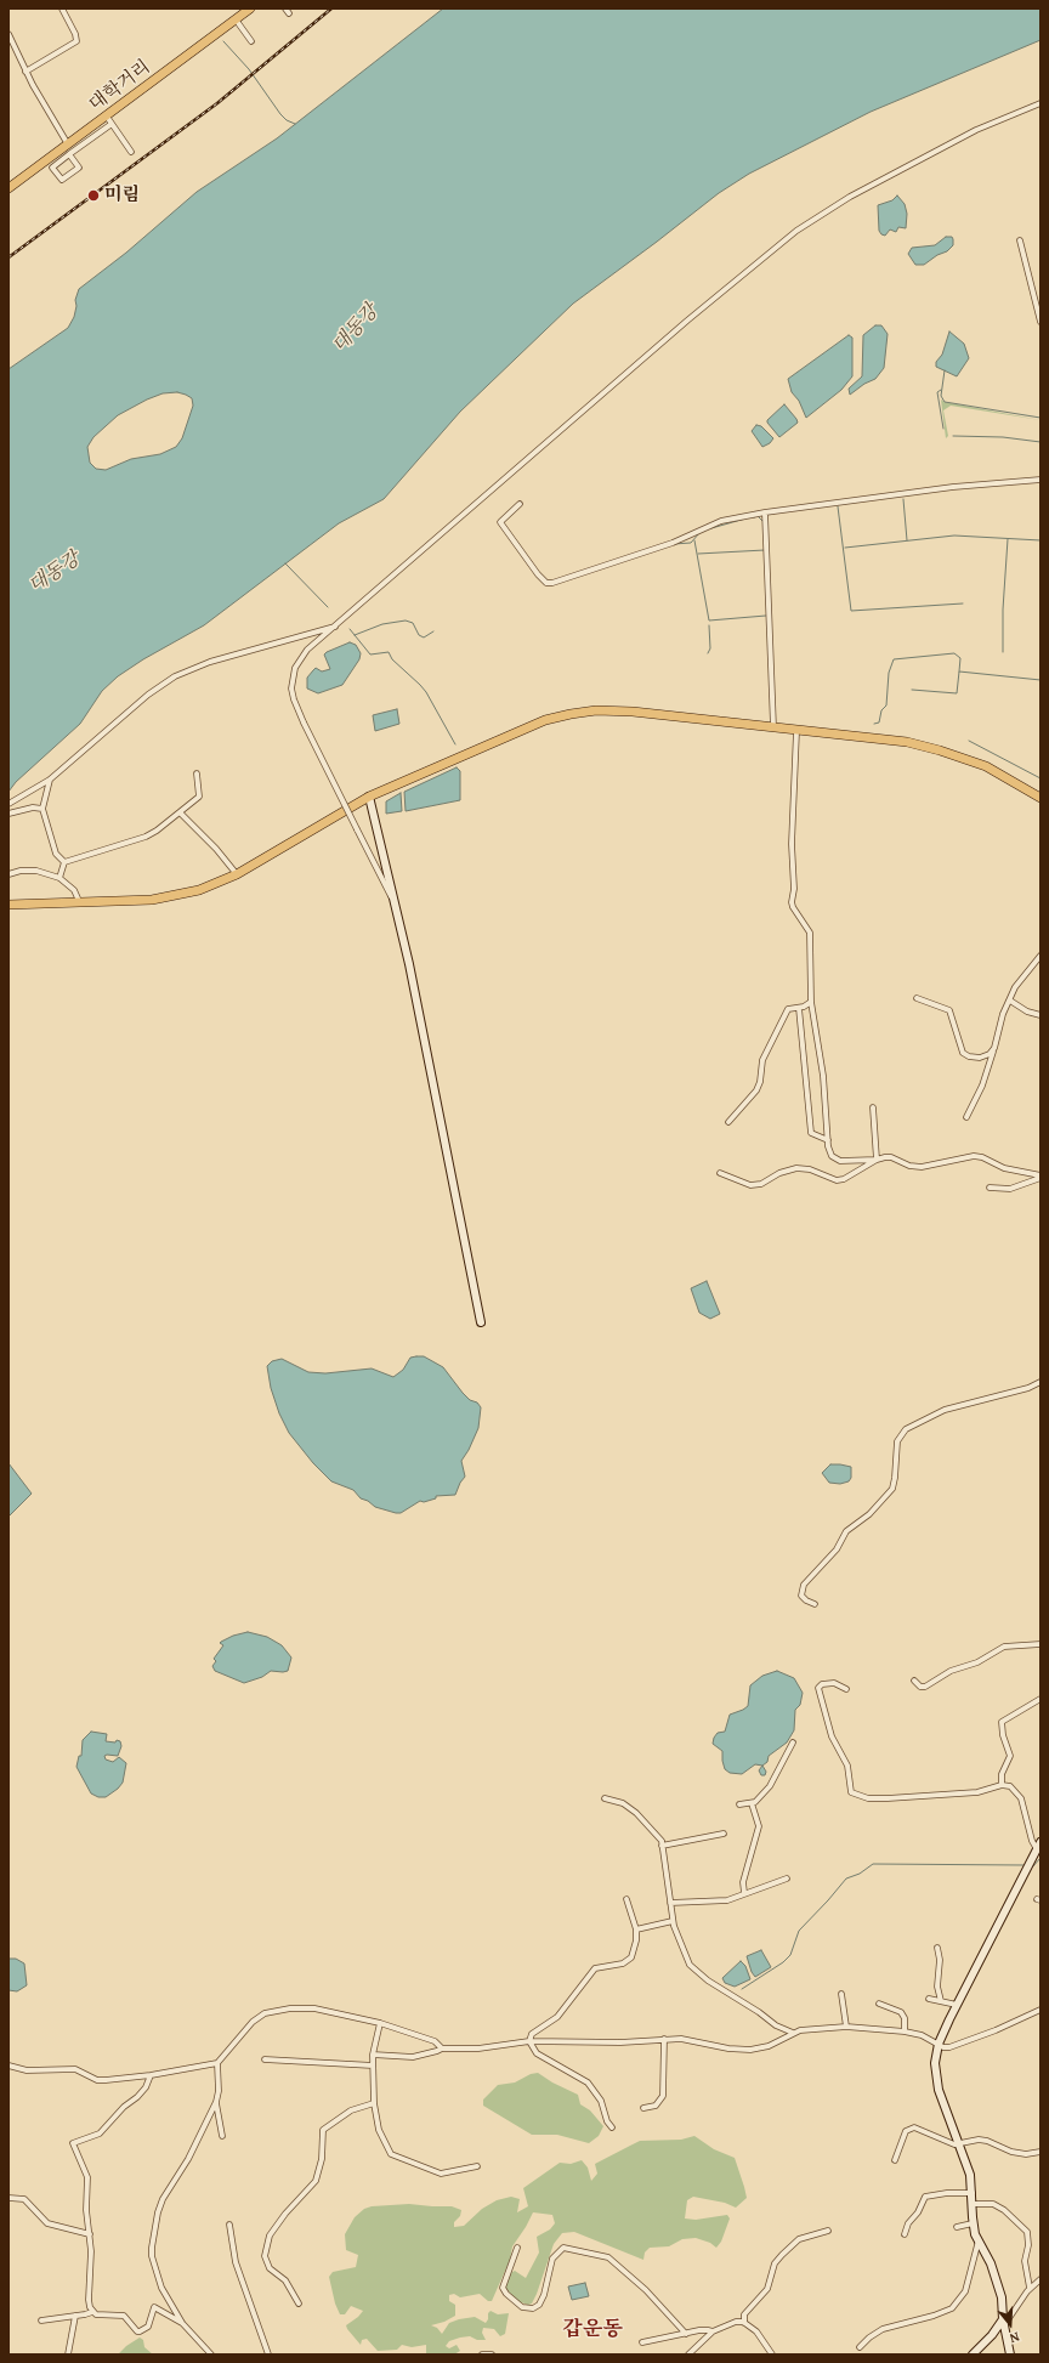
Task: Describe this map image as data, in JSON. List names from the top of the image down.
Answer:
{
  "streets": {
    "main road": ["대학거리"]
  },
  "districts": ["갑운동"],
  "water": ["대동강"],
  "places": ["미림"],
  "north": "bottom"
}
